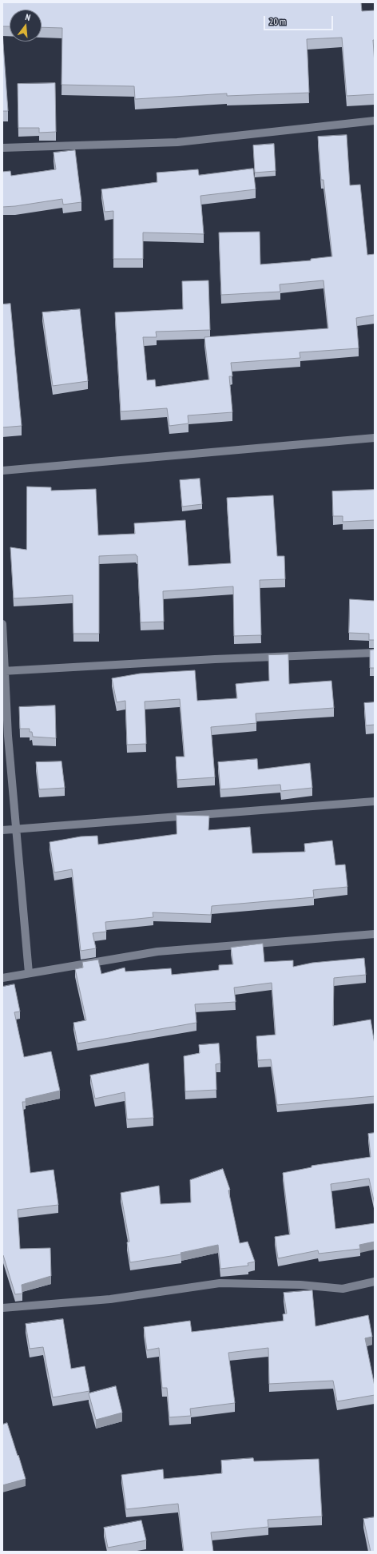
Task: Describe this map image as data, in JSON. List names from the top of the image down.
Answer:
{
  "scale_bar": "20 m",
  "north": "top"
}
